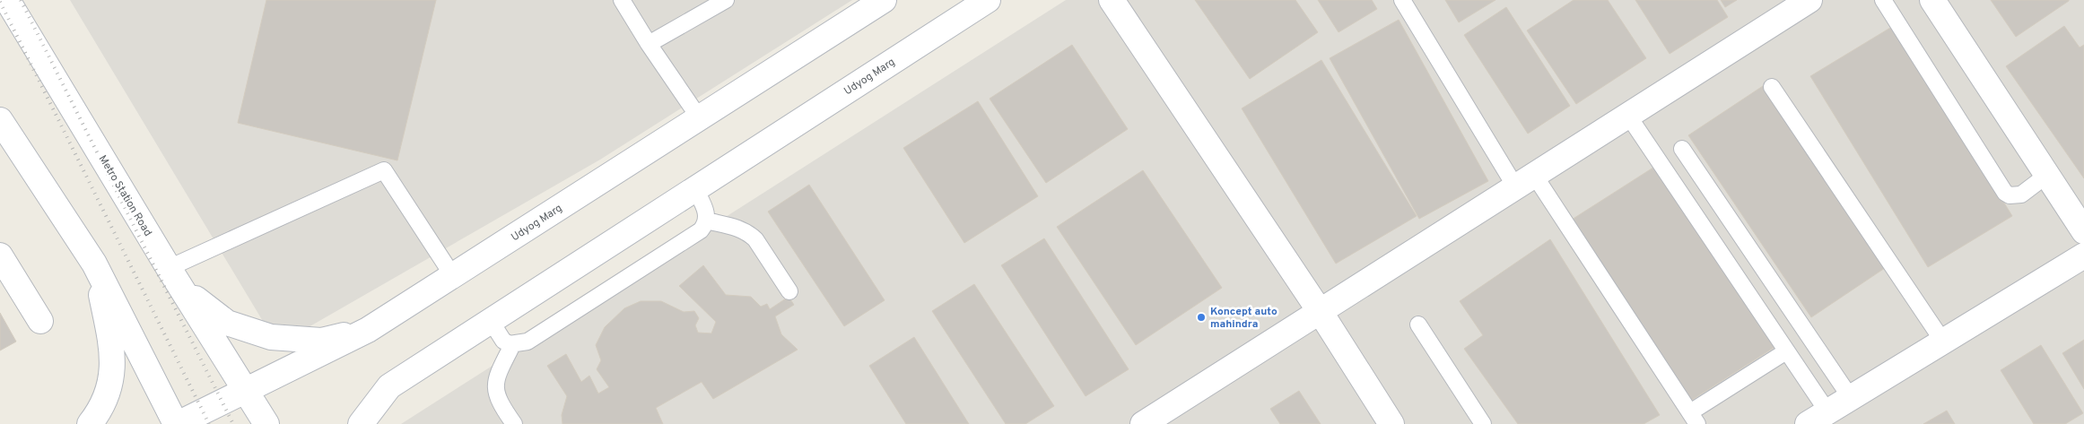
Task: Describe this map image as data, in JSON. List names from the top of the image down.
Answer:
{
  "streets": {
    "street": ["Udyog Marg", "Metro Station Road"]
  },
  "crossings": [
    ["Udyog Marg", "Metro Station Road"]
  ],
  "places": ["Koncept auto mahindra"]
}
